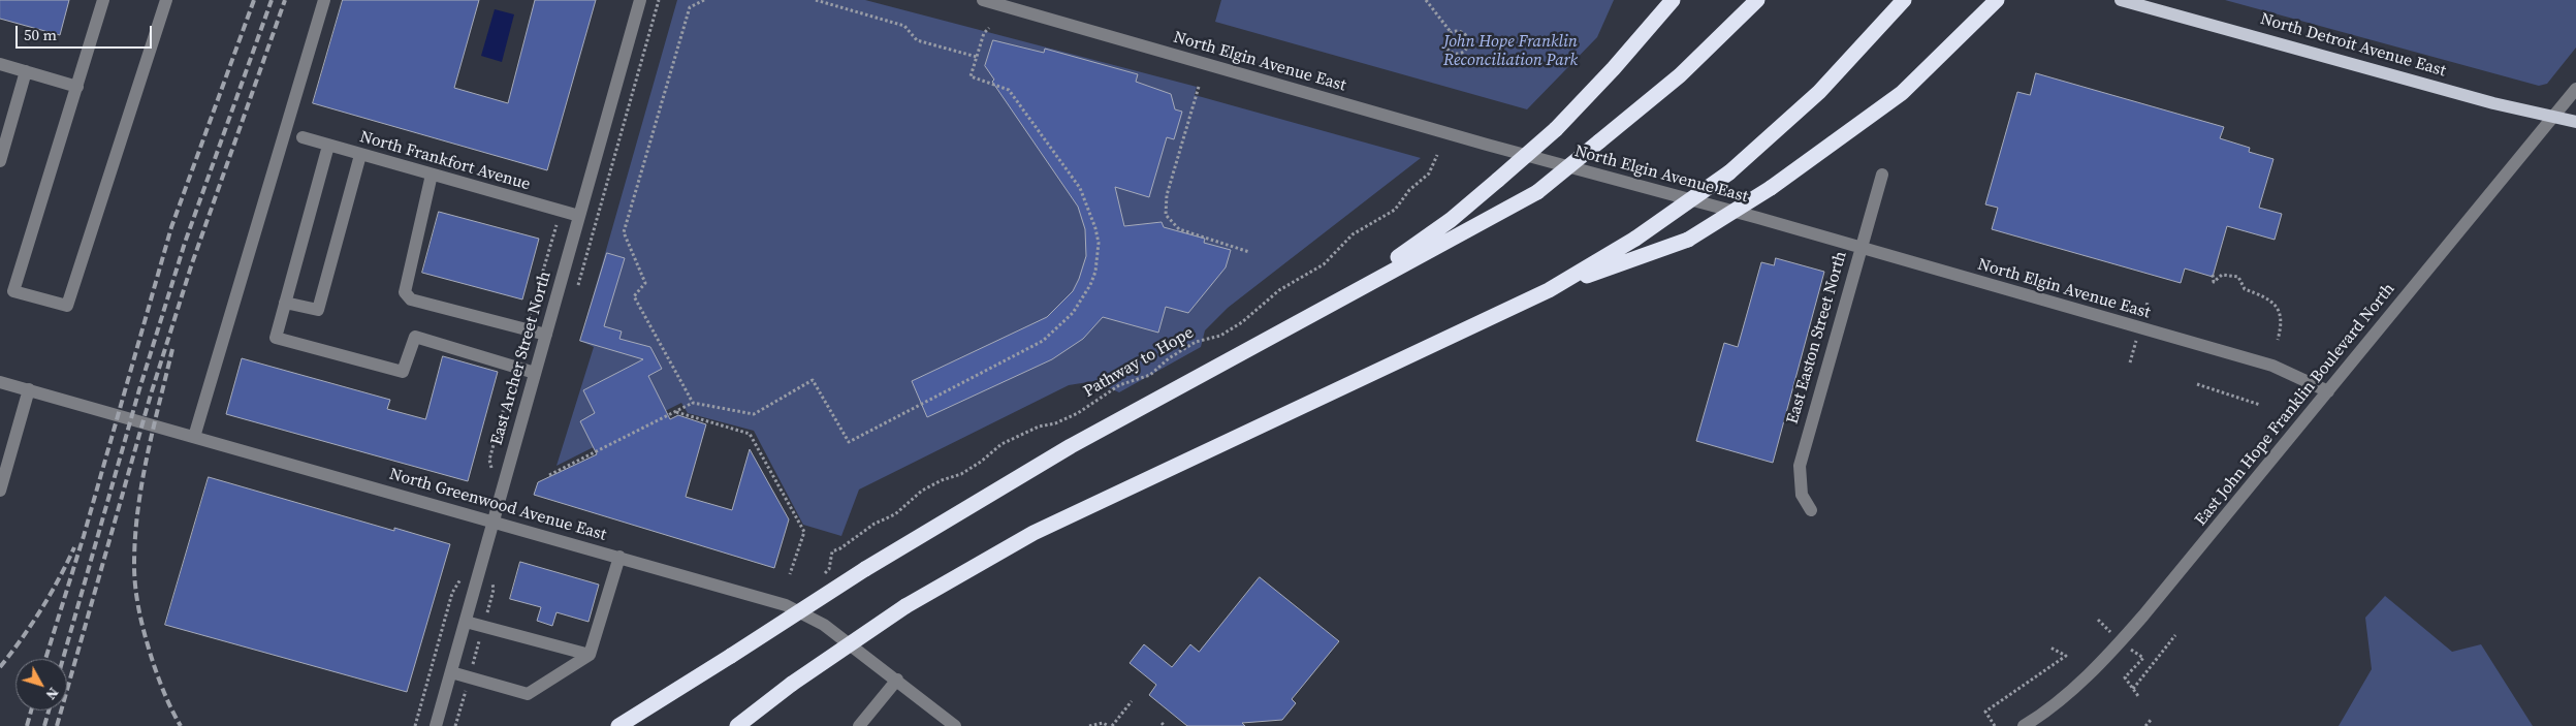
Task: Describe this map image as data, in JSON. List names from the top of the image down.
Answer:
{
  "streets": {
    "main road": ["North Detroit Avenue East"],
    "street": [
      "North Elgin Avenue East",
      "North Frankfort Avenue",
      "East Easton Street North",
      "East Archer Street North",
      "East John Hope Franklin Boulevard North",
      "North Greenwood Avenue East"
    ],
    "path": ["Pathway to Hope"]
  },
  "crossings": [
    ["North Detroit Avenue East", "East John Hope Franklin Boulevard North"],
    ["North Elgin Avenue East", "East Easton Street North"],
    ["North Elgin Avenue East", "East John Hope Franklin Boulevard North"],
    ["North Frankfort Avenue", "East Archer Street North"],
    ["East Archer Street North", "North Greenwood Avenue East"]
  ],
  "parks": ["John Hope Franklin Reconciliation Park"],
  "scale_bar": "50 m",
  "north": "bottom right"
}
